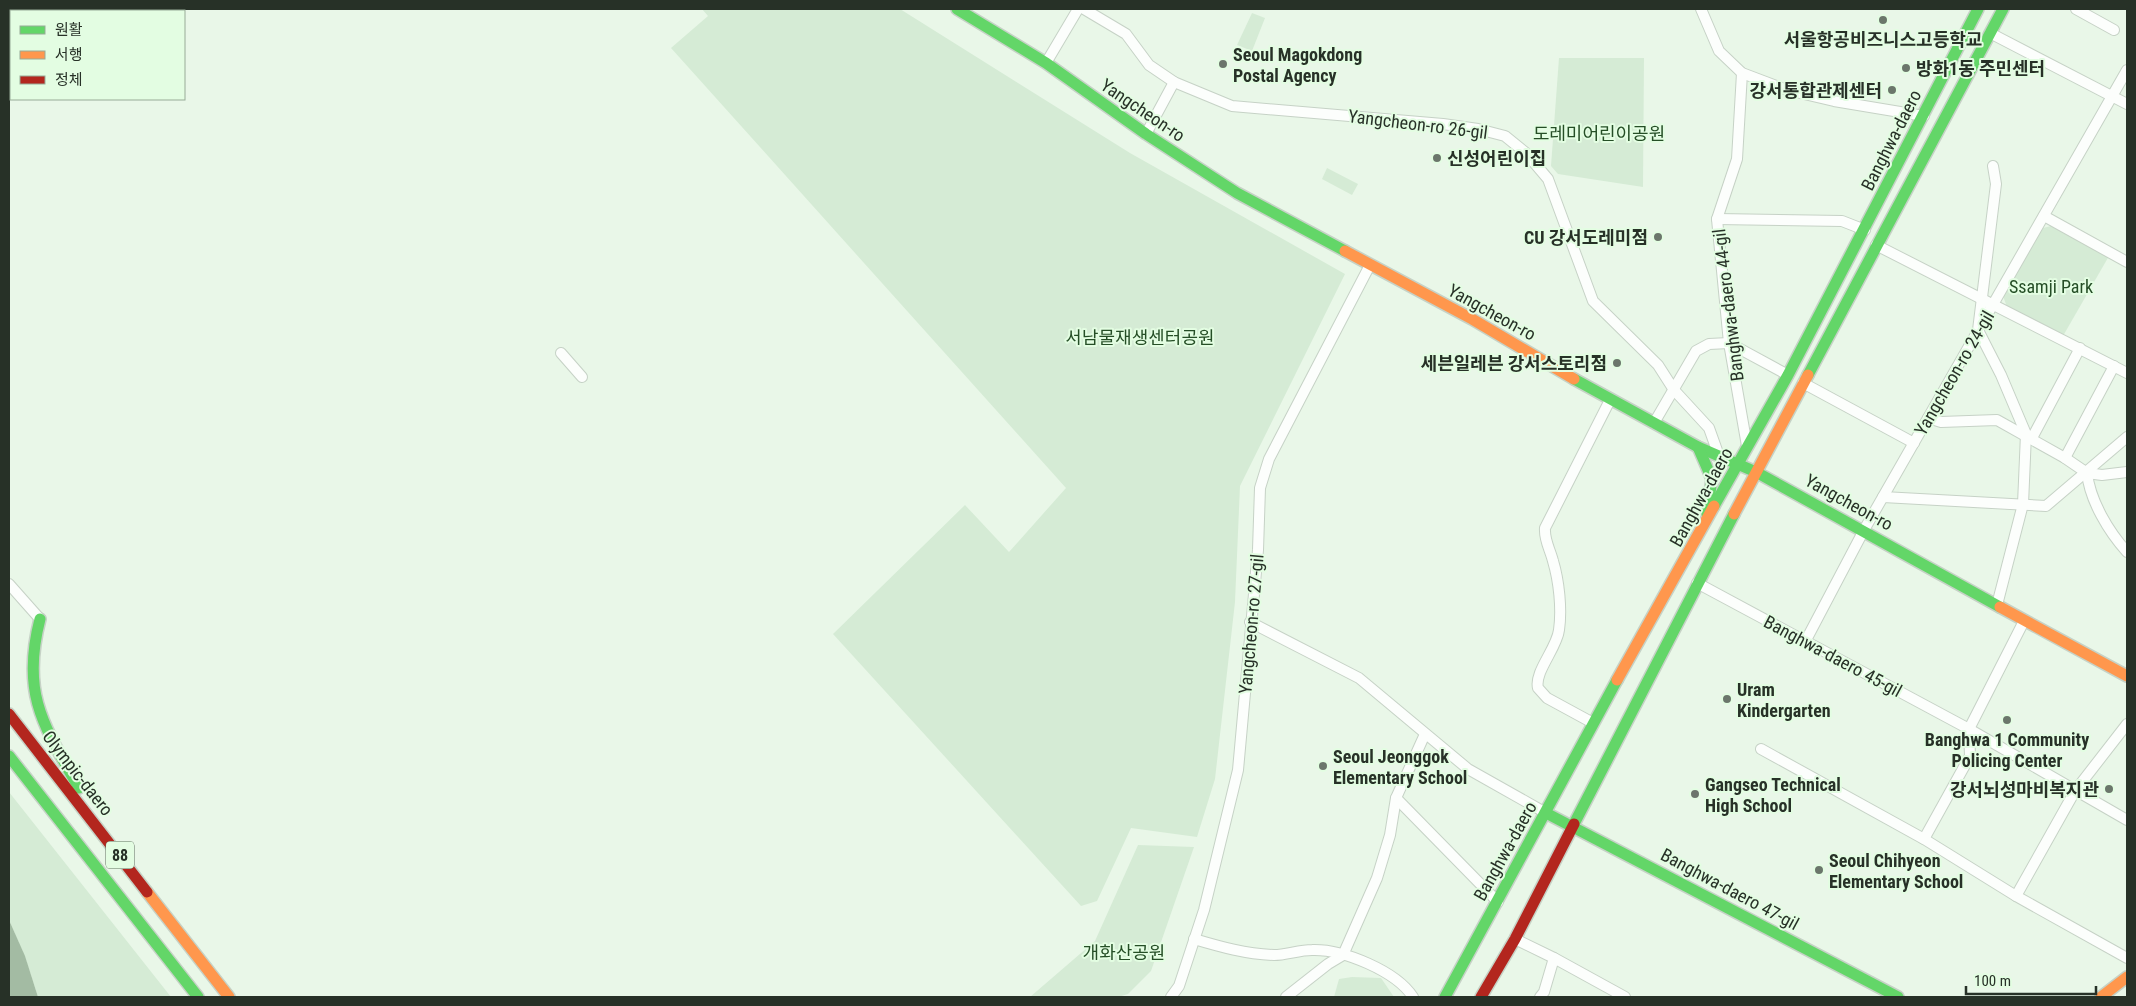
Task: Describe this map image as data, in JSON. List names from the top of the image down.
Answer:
{
  "streets": {
    "main road": [
      "Yangcheon-ro",
      "Banghwa-daero",
      "Olympic-daero",
      "88",
      "Banghwa-daero 47-gil"
    ],
    "street": [
      "Yangcheon-ro 26-gil",
      "Banghwa-daero 44-gil",
      "Yangcheon-ro 24-gil",
      "Yangcheon-ro 27-gil",
      "Banghwa-daero 45-gil"
    ]
  },
  "crossings": [
    ["Yangcheon-ro", "Yangcheon-ro 26-gil"],
    ["Yangcheon-ro", "Banghwa-daero"],
    ["Yangcheon-ro", "Yangcheon-ro 24-gil"],
    ["Yangcheon-ro", "Yangcheon-ro 27-gil"],
    ["Banghwa-daero", "Banghwa-daero 44-gil"],
    ["Banghwa-daero", "Banghwa-daero 45-gil"],
    ["Banghwa-daero", "Banghwa-daero 47-gil"],
    ["Yangcheon-ro 24-gil", "Banghwa-daero 45-gil"]
  ],
  "parks": [
    "도레미어린이공원",
    "Ssamji Park",
    "서남물재생센터공원",
    "개화산공원"
  ],
  "places": [
    "서울항공비즈니스고등학교",
    "Seoul Magokdong Postal Agency",
    "방화1동 주민센터",
    "강서통합관제센터",
    "신성어린이집",
    "CU 강서도레미점",
    "세븐일레븐 강서스토리점",
    "Uram Kindergarten",
    "Banghwa 1 Community Policing Center",
    "Seoul Jeonggok Elementary School",
    "강서뇌성마비복지관",
    "Gangseo Technical High School",
    "Seoul Chihyeon Elementary School"
  ],
  "legend": ["원활", "서행", "정체"],
  "scale_bar": "100 m"
}
